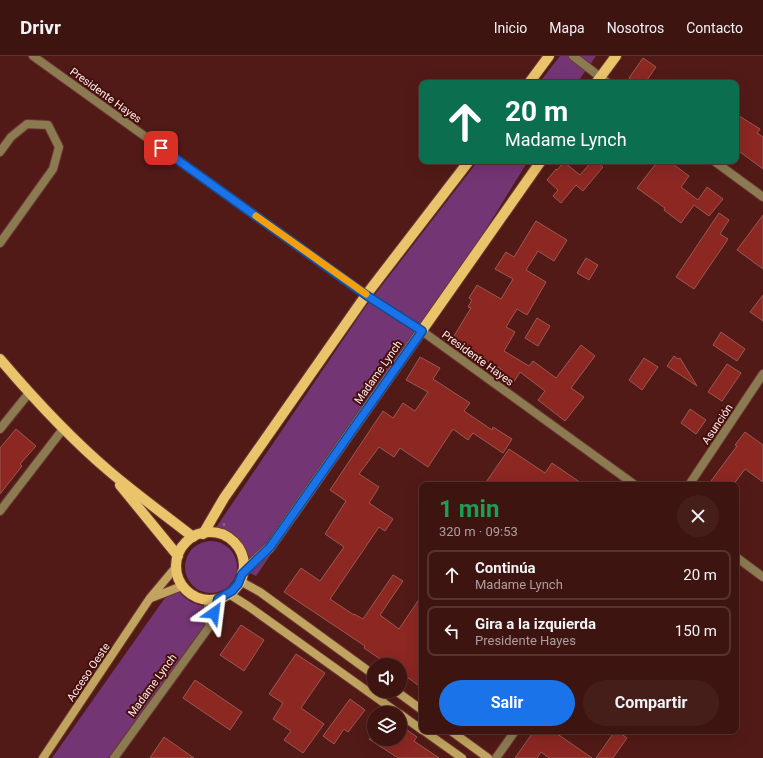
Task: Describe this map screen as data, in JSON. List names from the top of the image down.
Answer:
{
  "streets": {
    "main road": ["Madame Lynch", "Acceso Oeste"],
    "street": ["Presidente Hayes", "Asunción"]
  },
  "crossings": [
    ["Presidente Hayes", "Madame Lynch"],
    ["Madame Lynch", "Acceso Oeste"]
  ],
  "page": {
    "header": "Drivr",
    "nav": [
      "Inicio",
      "Mapa",
      "Nosotros",
      "Contacto"
    ],
    "turn": ["20 m", "Madame Lynch"],
    "heading": ["1 min", "320 m · 09:53"],
    "list": [
      {
        "name": "Continúa",
        "note": "Madame Lynch",
        "value": "20 m"
      },
      {
        "name": "Gira a la izquierda",
        "note": "Presidente Hayes",
        "value": "150 m"
      }
    ],
    "buttons": ["Salir", "Compartir"]
  }
}
